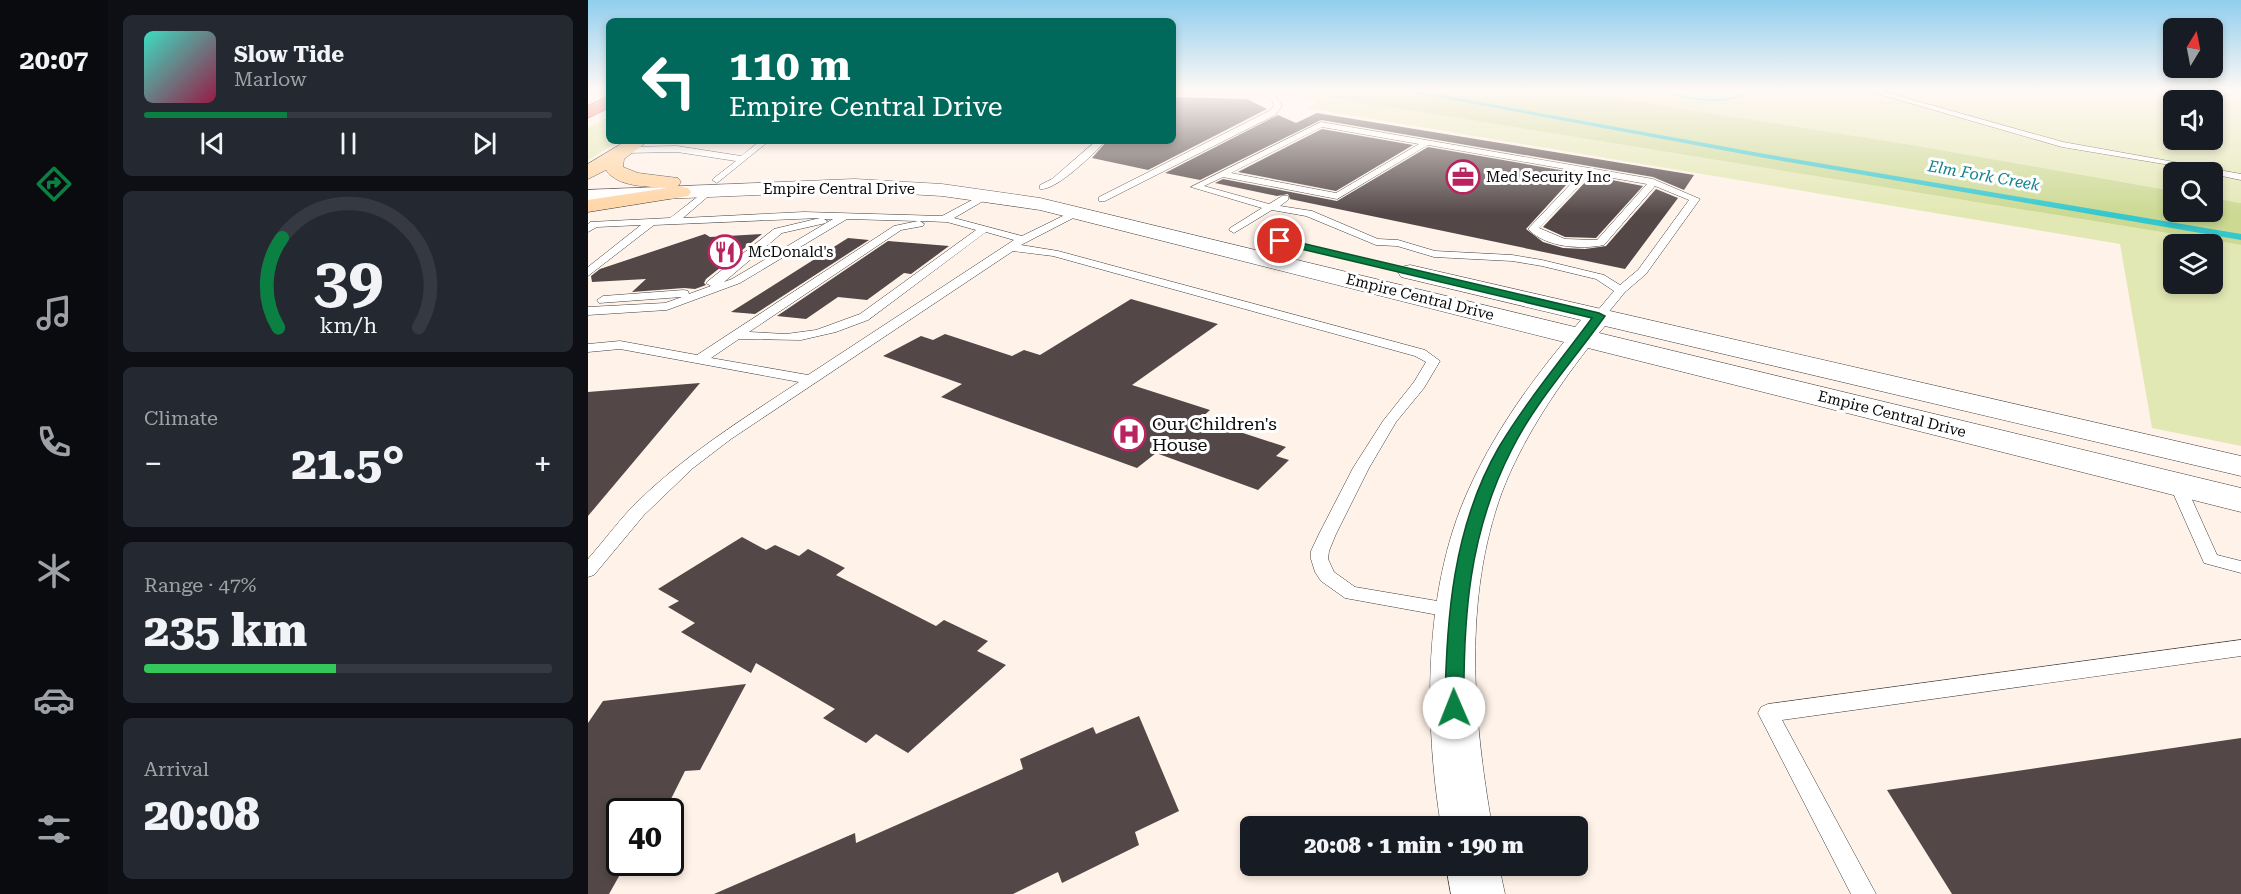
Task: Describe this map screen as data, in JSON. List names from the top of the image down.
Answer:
{
  "streets": {
    "street": ["Empire Central Drive"]
  },
  "water": ["Elm Fork Creek"],
  "places": {
    "office": ["Med Security Inc"],
    "restaurant": ["McDonald's"],
    "hospital": ["Our Children's House"]
  },
  "north": "top",
  "page": {
    "tabs": "20:07",
    "turn": ["110 m", "Empire Central Drive"],
    "song": ["Slow Tide", "Marlow"],
    "tile": [
      "Climate",
      ["Range · 47%", "235 km"],
      ["Arrival", "20:08"]
    ],
    "heat": ["−", "21.5°", "+"],
    "limit": "40",
    "trip": "20:08 · 1 min · 190 m",
    "gauge": ["39", "km/h"]
  }
}
